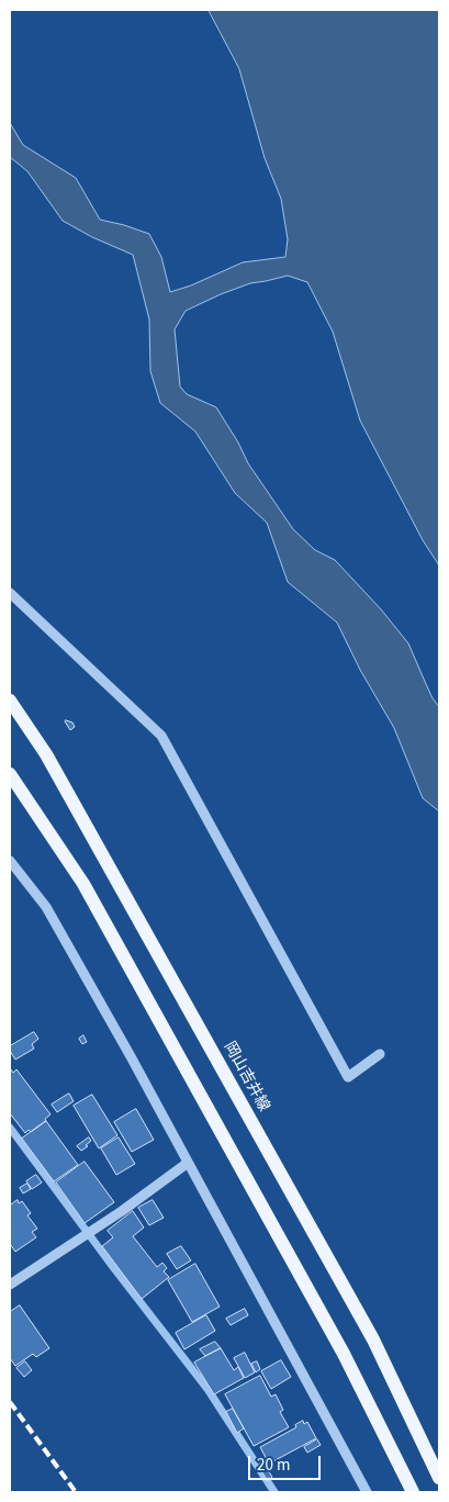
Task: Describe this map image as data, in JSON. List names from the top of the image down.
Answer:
{
  "streets": {
    "main road": ["岡山吉井線"]
  },
  "scale_bar": "20 m"
}
